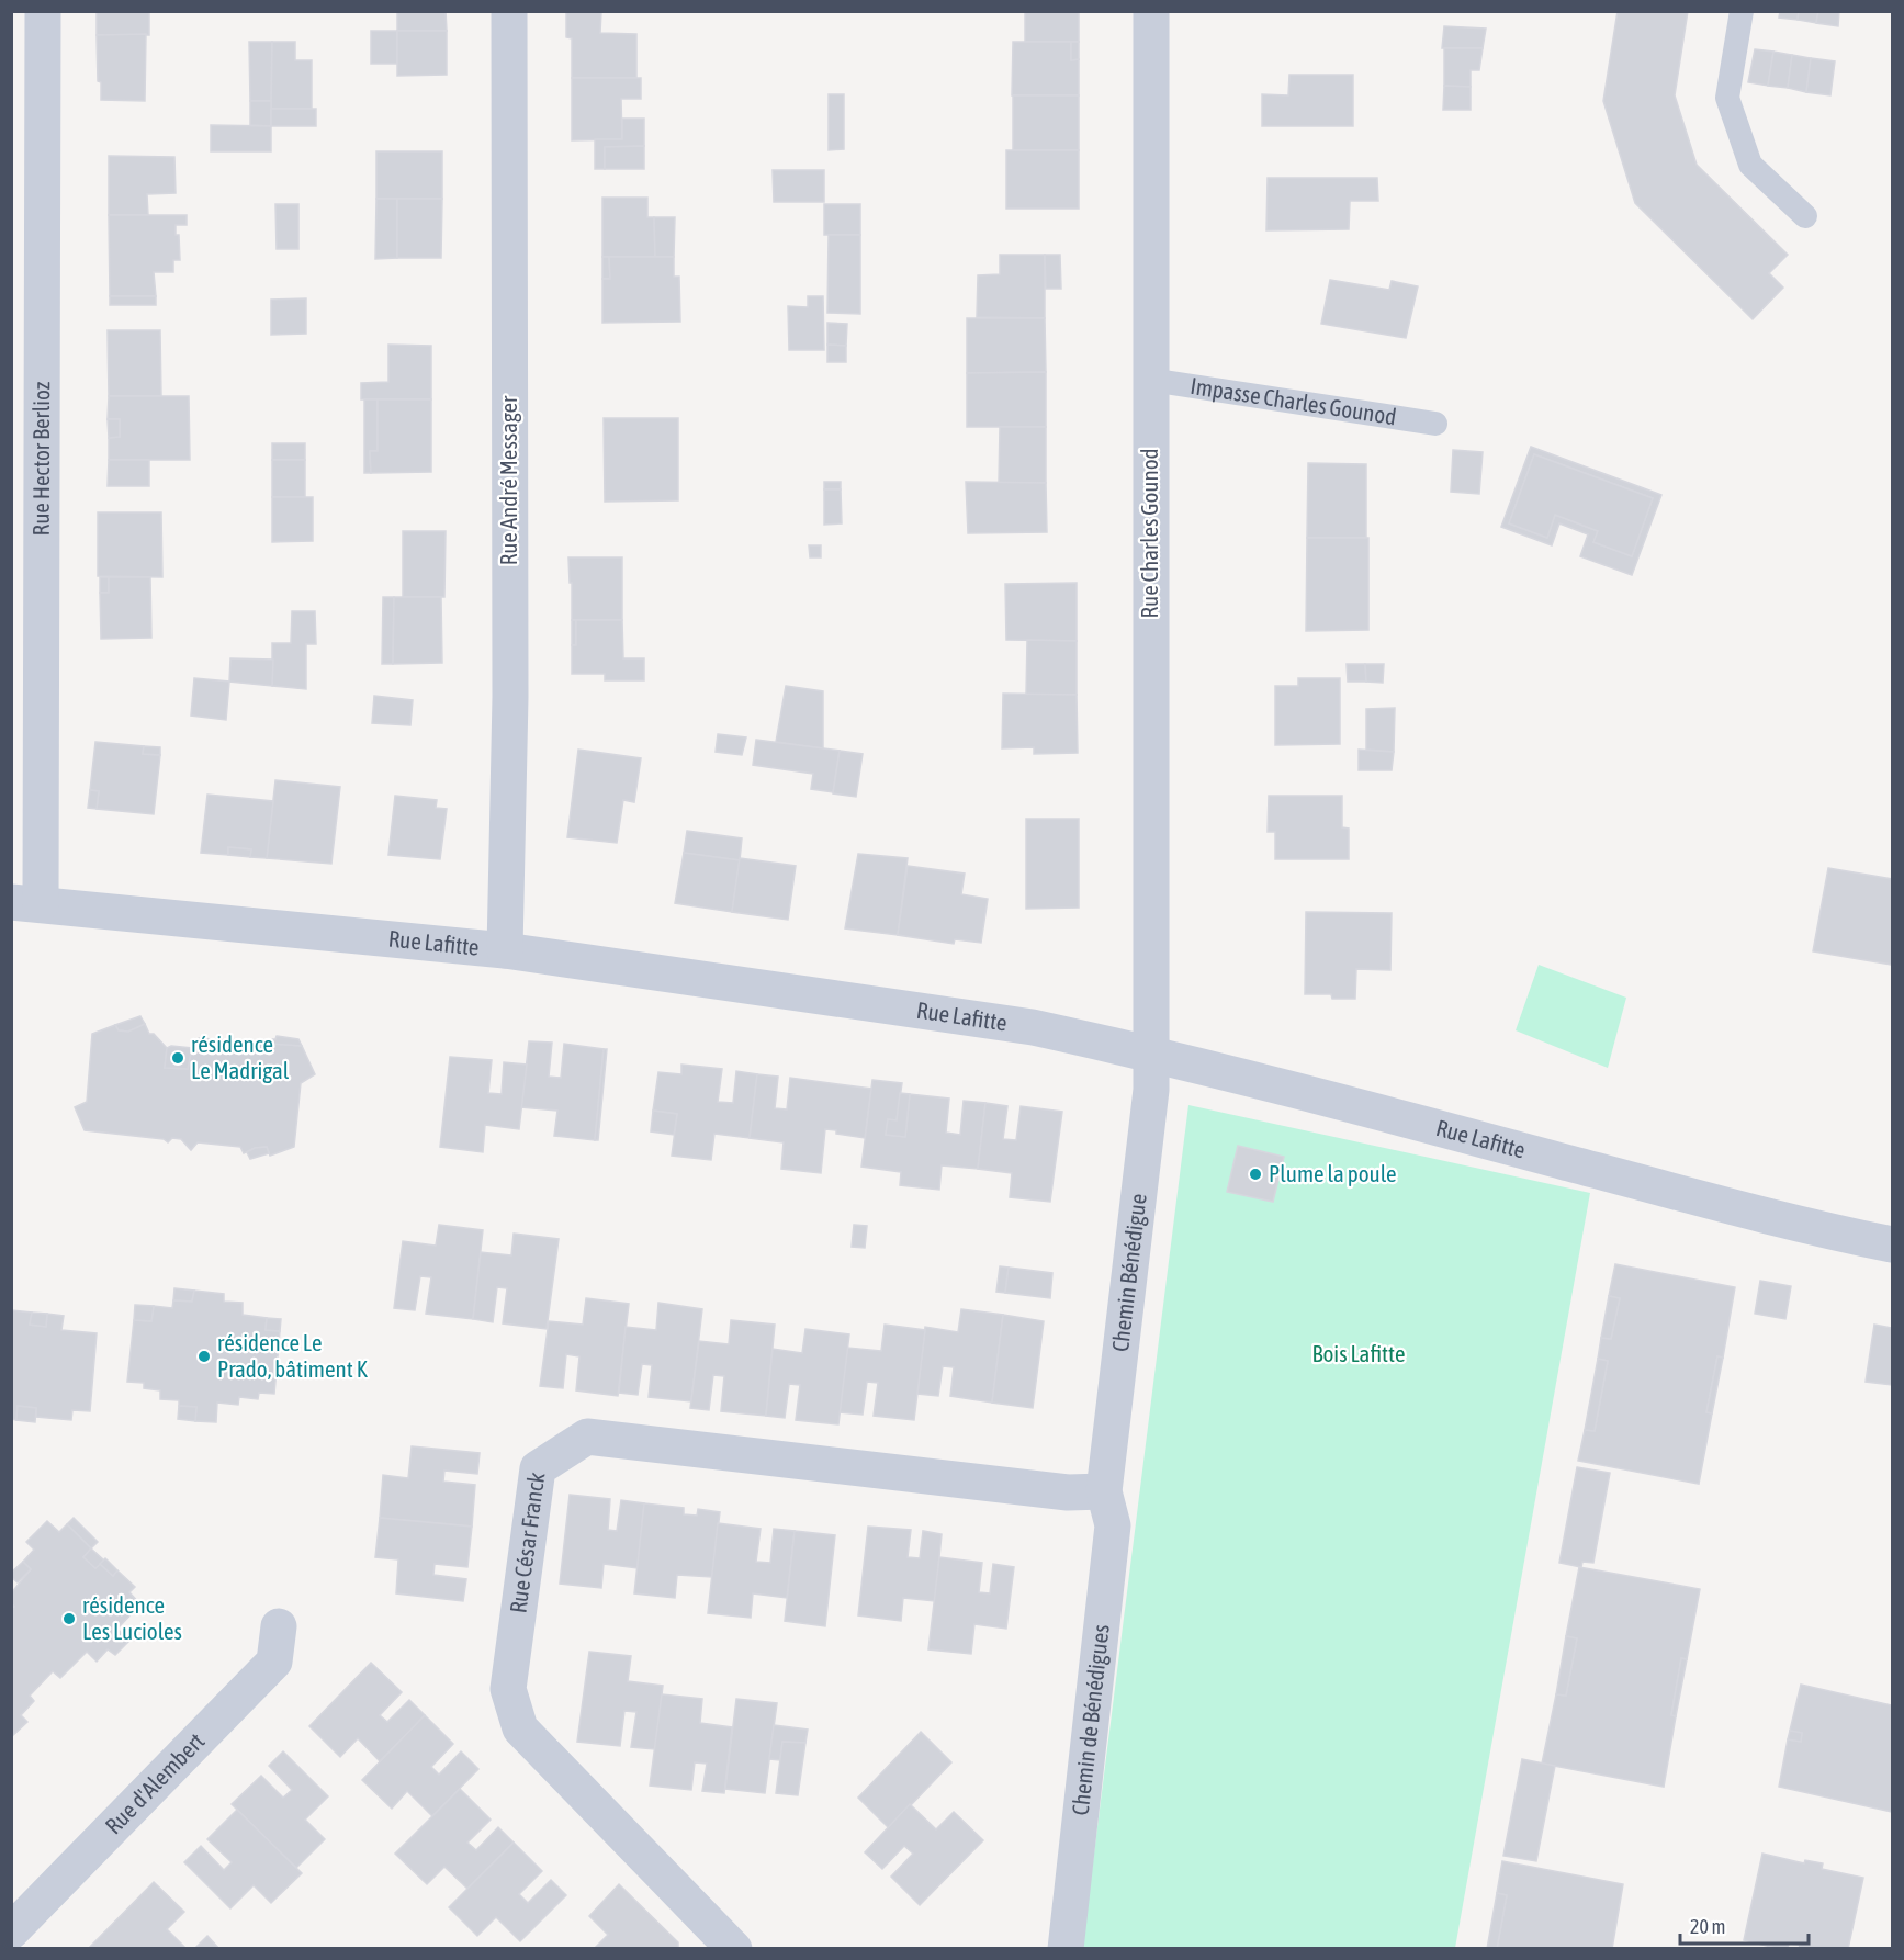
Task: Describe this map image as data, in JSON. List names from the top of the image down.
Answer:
{
  "streets": {
    "street": [
      "Rue Hector Berlioz",
      "Rue André Messager",
      "Rue Charles Gounod",
      "Rue Lafitte",
      "Chemin Bénédigue",
      "Rue César Franck",
      "Chemin de Bénédigues",
      "Rue d'Alembert"
    ],
    "lane": ["Impasse Charles Gounod"]
  },
  "crossings": [
    ["Impasse Charles Gounod", "Rue Charles Gounod"],
    ["Rue Hector Berlioz", "Rue Lafitte"],
    ["Rue André Messager", "Rue Lafitte"],
    ["Rue Charles Gounod", "Rue Lafitte"],
    ["Rue Charles Gounod", "Chemin Bénédigue"],
    ["Rue Lafitte", "Chemin Bénédigue"],
    ["Chemin Bénédigue", "Rue César Franck"],
    ["Chemin Bénédigue", "Chemin de Bénédigues"],
    ["Rue César Franck", "Chemin de Bénédigues"]
  ],
  "parks": ["Bois Lafitte"],
  "places": [
    "résidence Le Madrigal",
    "Plume la poule",
    "résidence Le Prado, bâtiment K",
    "résidence Les Lucioles"
  ],
  "scale_bar": "20 m"
}
